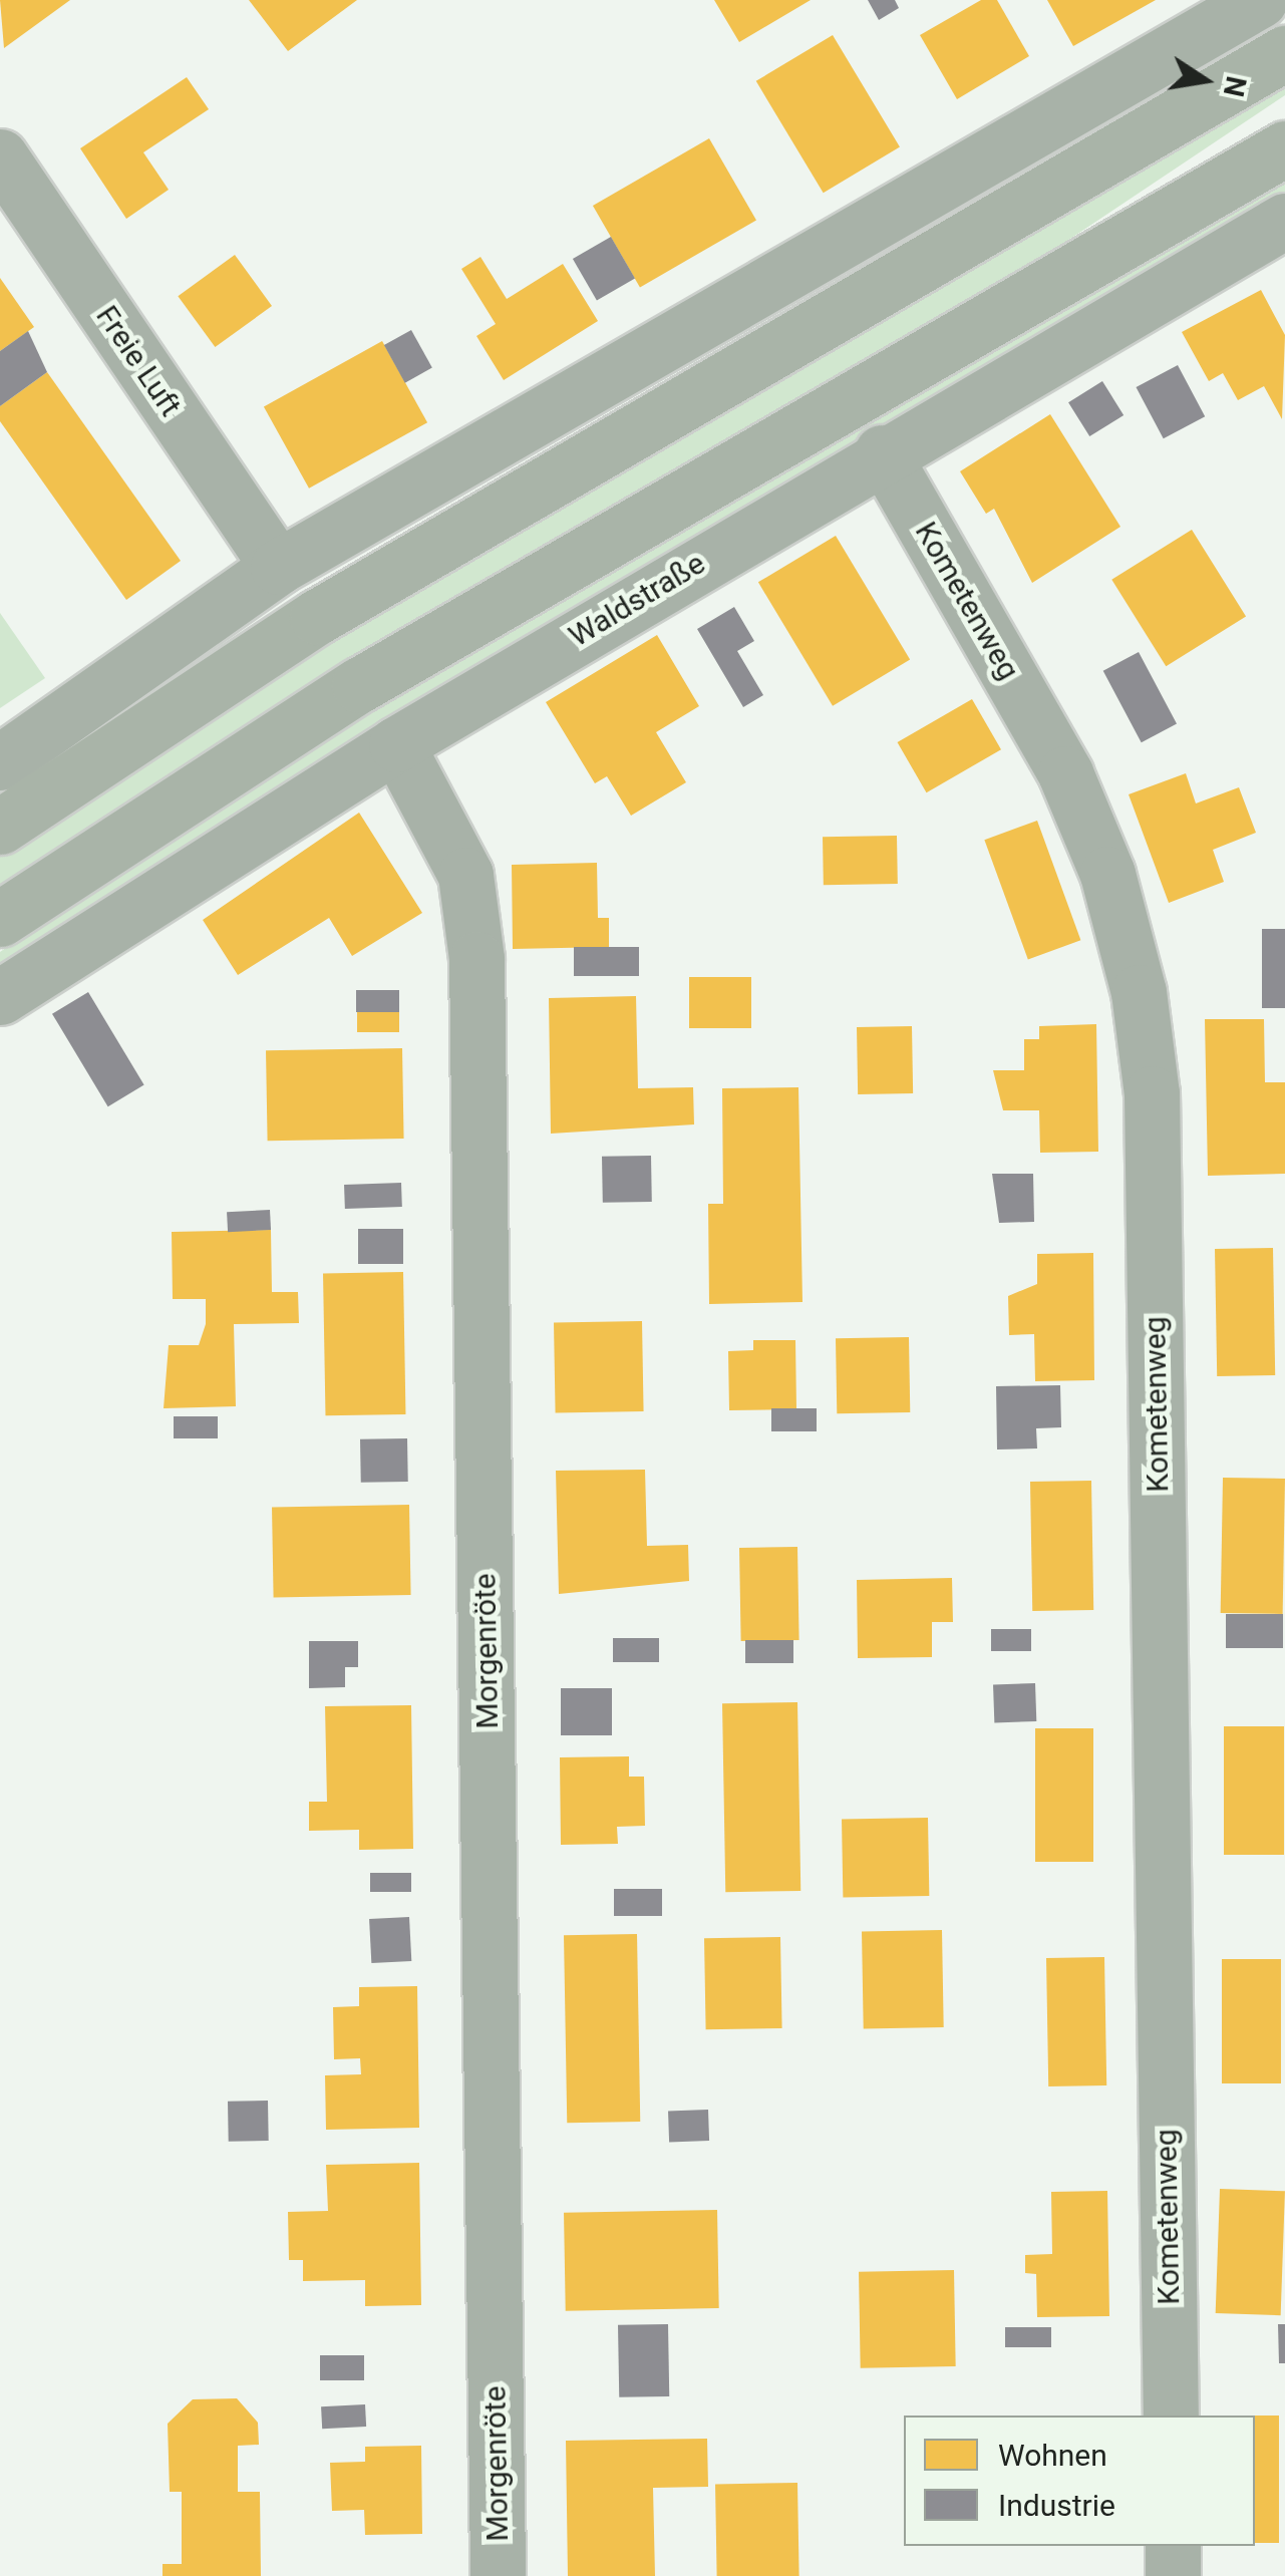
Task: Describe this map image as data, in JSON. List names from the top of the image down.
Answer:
{
  "streets": {
    "street": [
      "Freie Luft",
      "Waldstraße",
      "Kometenweg",
      "Morgenröte"
    ]
  },
  "crossings": [
    ["Waldstraße", "Kometenweg"],
    ["Waldstraße", "Morgenröte"]
  ],
  "legend": ["Wohnen", "Industrie"],
  "north": "right"
}
